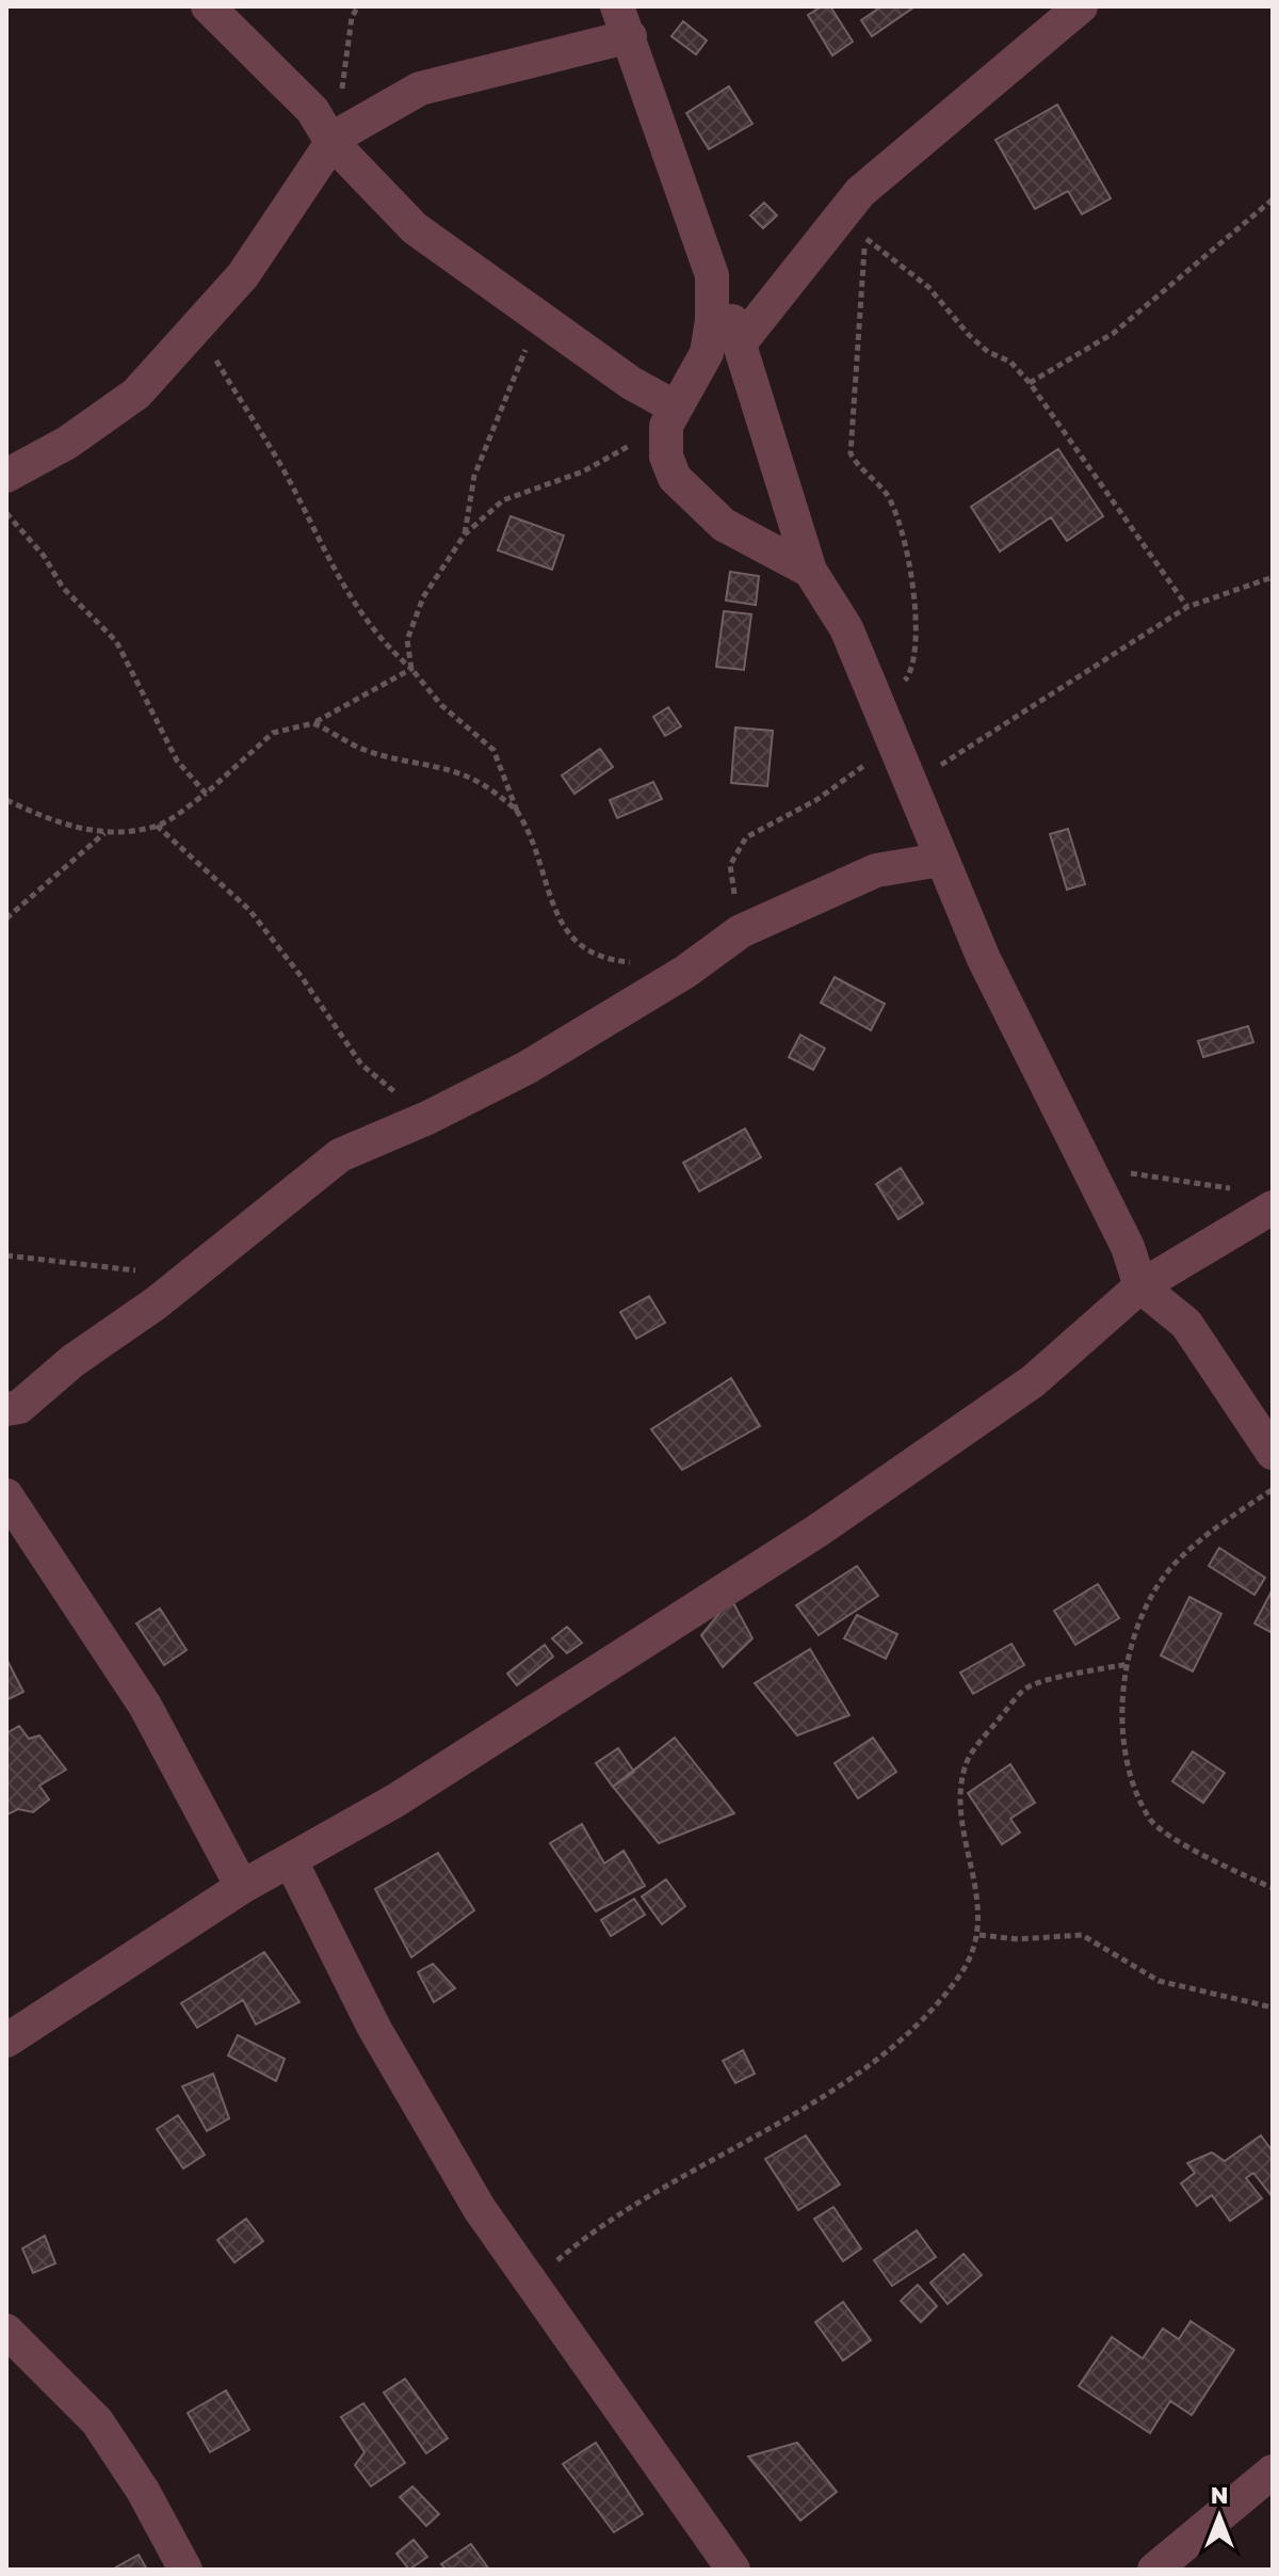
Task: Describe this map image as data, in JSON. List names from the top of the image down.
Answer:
{
  "north": "top"
}
